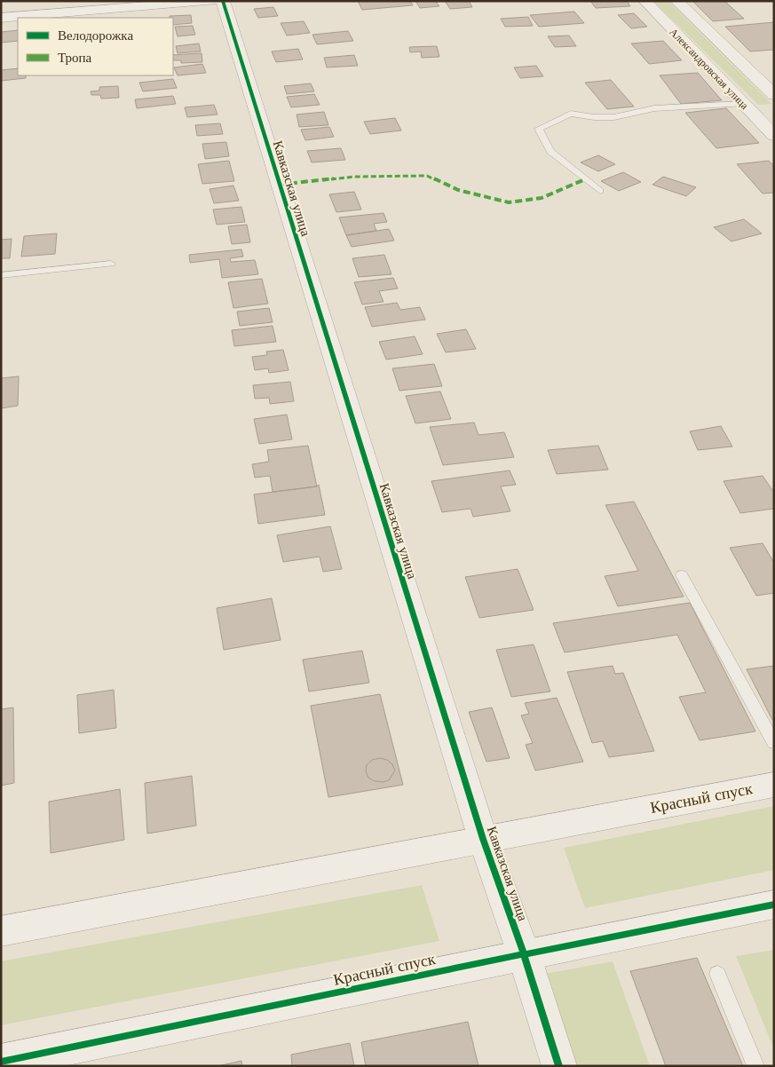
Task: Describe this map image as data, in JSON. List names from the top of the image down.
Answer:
{
  "streets": {
    "street": ["Александровская улица", "Кавказская улица", "Красный спуск"]
  },
  "crossings": [
    ["Кавказская улица", "Красный спуск"]
  ],
  "legend": ["Велодорожка", "Тропа"]
}
